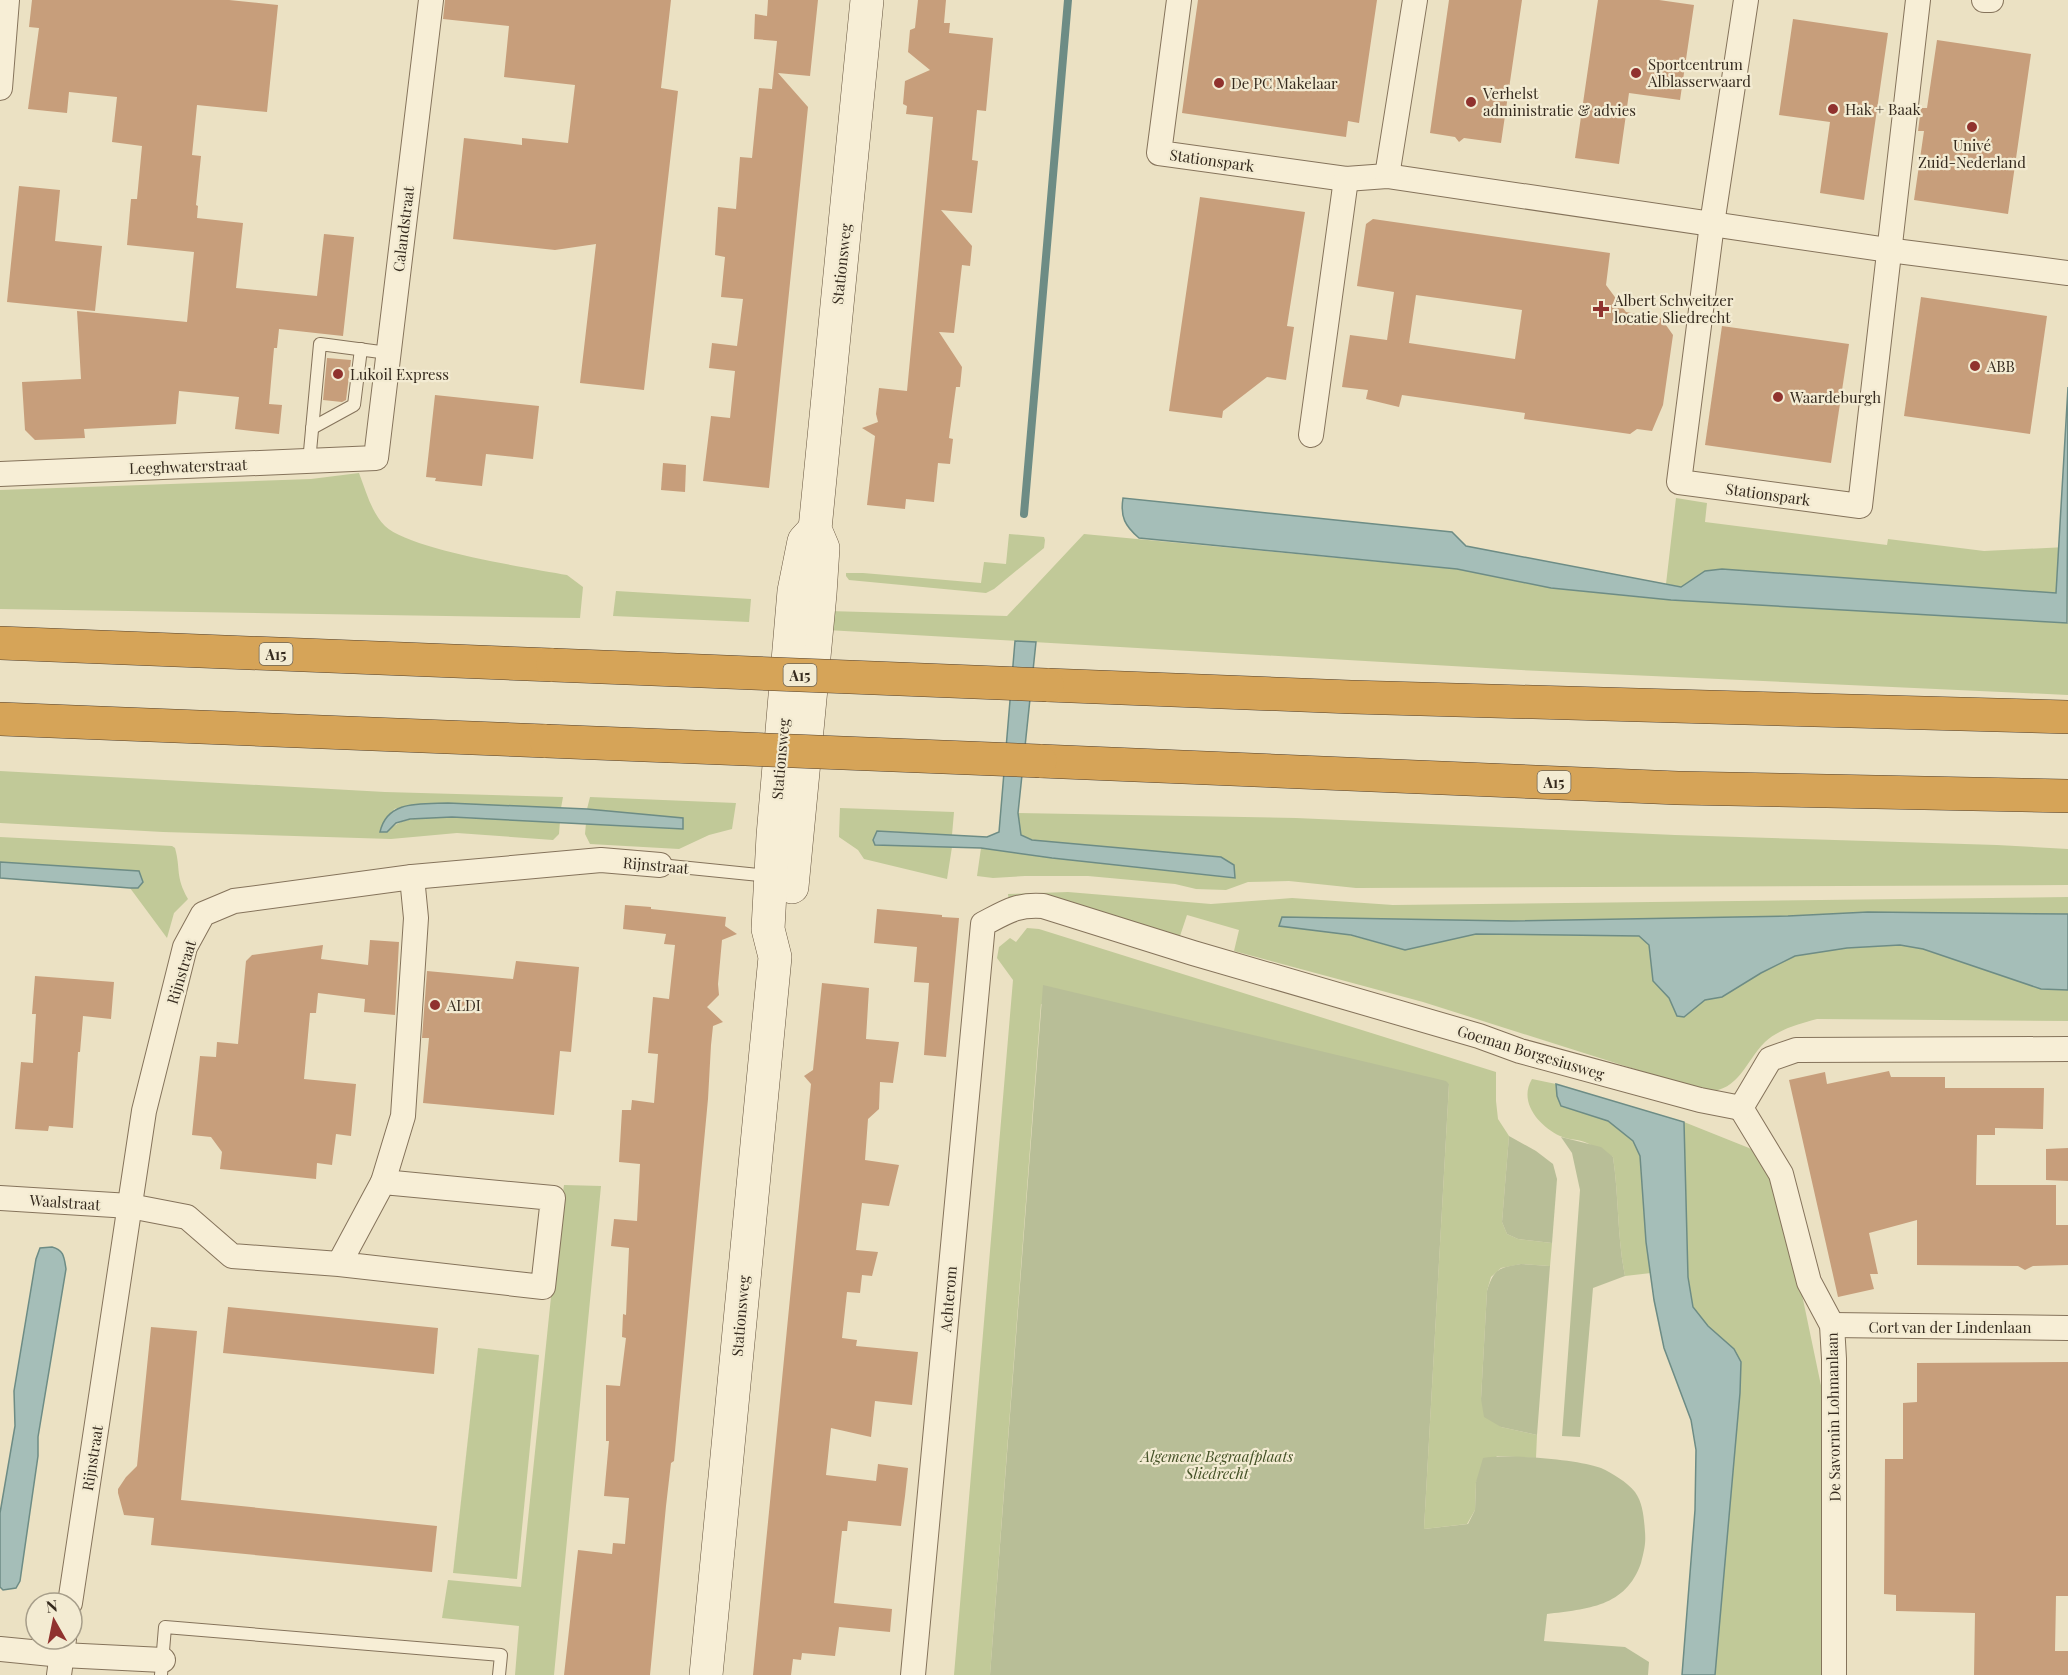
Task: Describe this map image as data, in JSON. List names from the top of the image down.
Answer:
{
  "streets": {
    "highway": ["A15"],
    "street": [
      "Stationspark",
      "Calandstraat",
      "Stationsweg",
      "Leeghwaterstraat",
      "Rijnstraat",
      "Goeman Borgesiusweg",
      "Waalstraat",
      "Achterom",
      "Cort van der Lindenlaan",
      "De Savornin Lohmanlaan"
    ]
  },
  "crossings": [
    ["Calandstraat", "Leeghwaterstraat"],
    ["Stationsweg", "Rijnstraat"],
    ["Rijnstraat", "Waalstraat"],
    ["Goeman Borgesiusweg", "Achterom"],
    ["Goeman Borgesiusweg", "De Savornin Lohmanlaan"],
    ["Cort van der Lindenlaan", "De Savornin Lohmanlaan"]
  ],
  "parks": ["Algemene Begraafplaats Sliedrecht"],
  "places": {
    "other": [
      "Sportcentrum Alblasserwaard",
      "De PC Makelaar",
      "Verhelst administratie & advies",
      "Hak + Baak",
      "Univé Zuid-Nederland",
      "ABB",
      "Lukoil Express",
      "Waardeburgh",
      "ALDI"
    ],
    "health": ["Albert Schweitzer locatie Sliedrecht"]
  },
  "north": "top"
}
